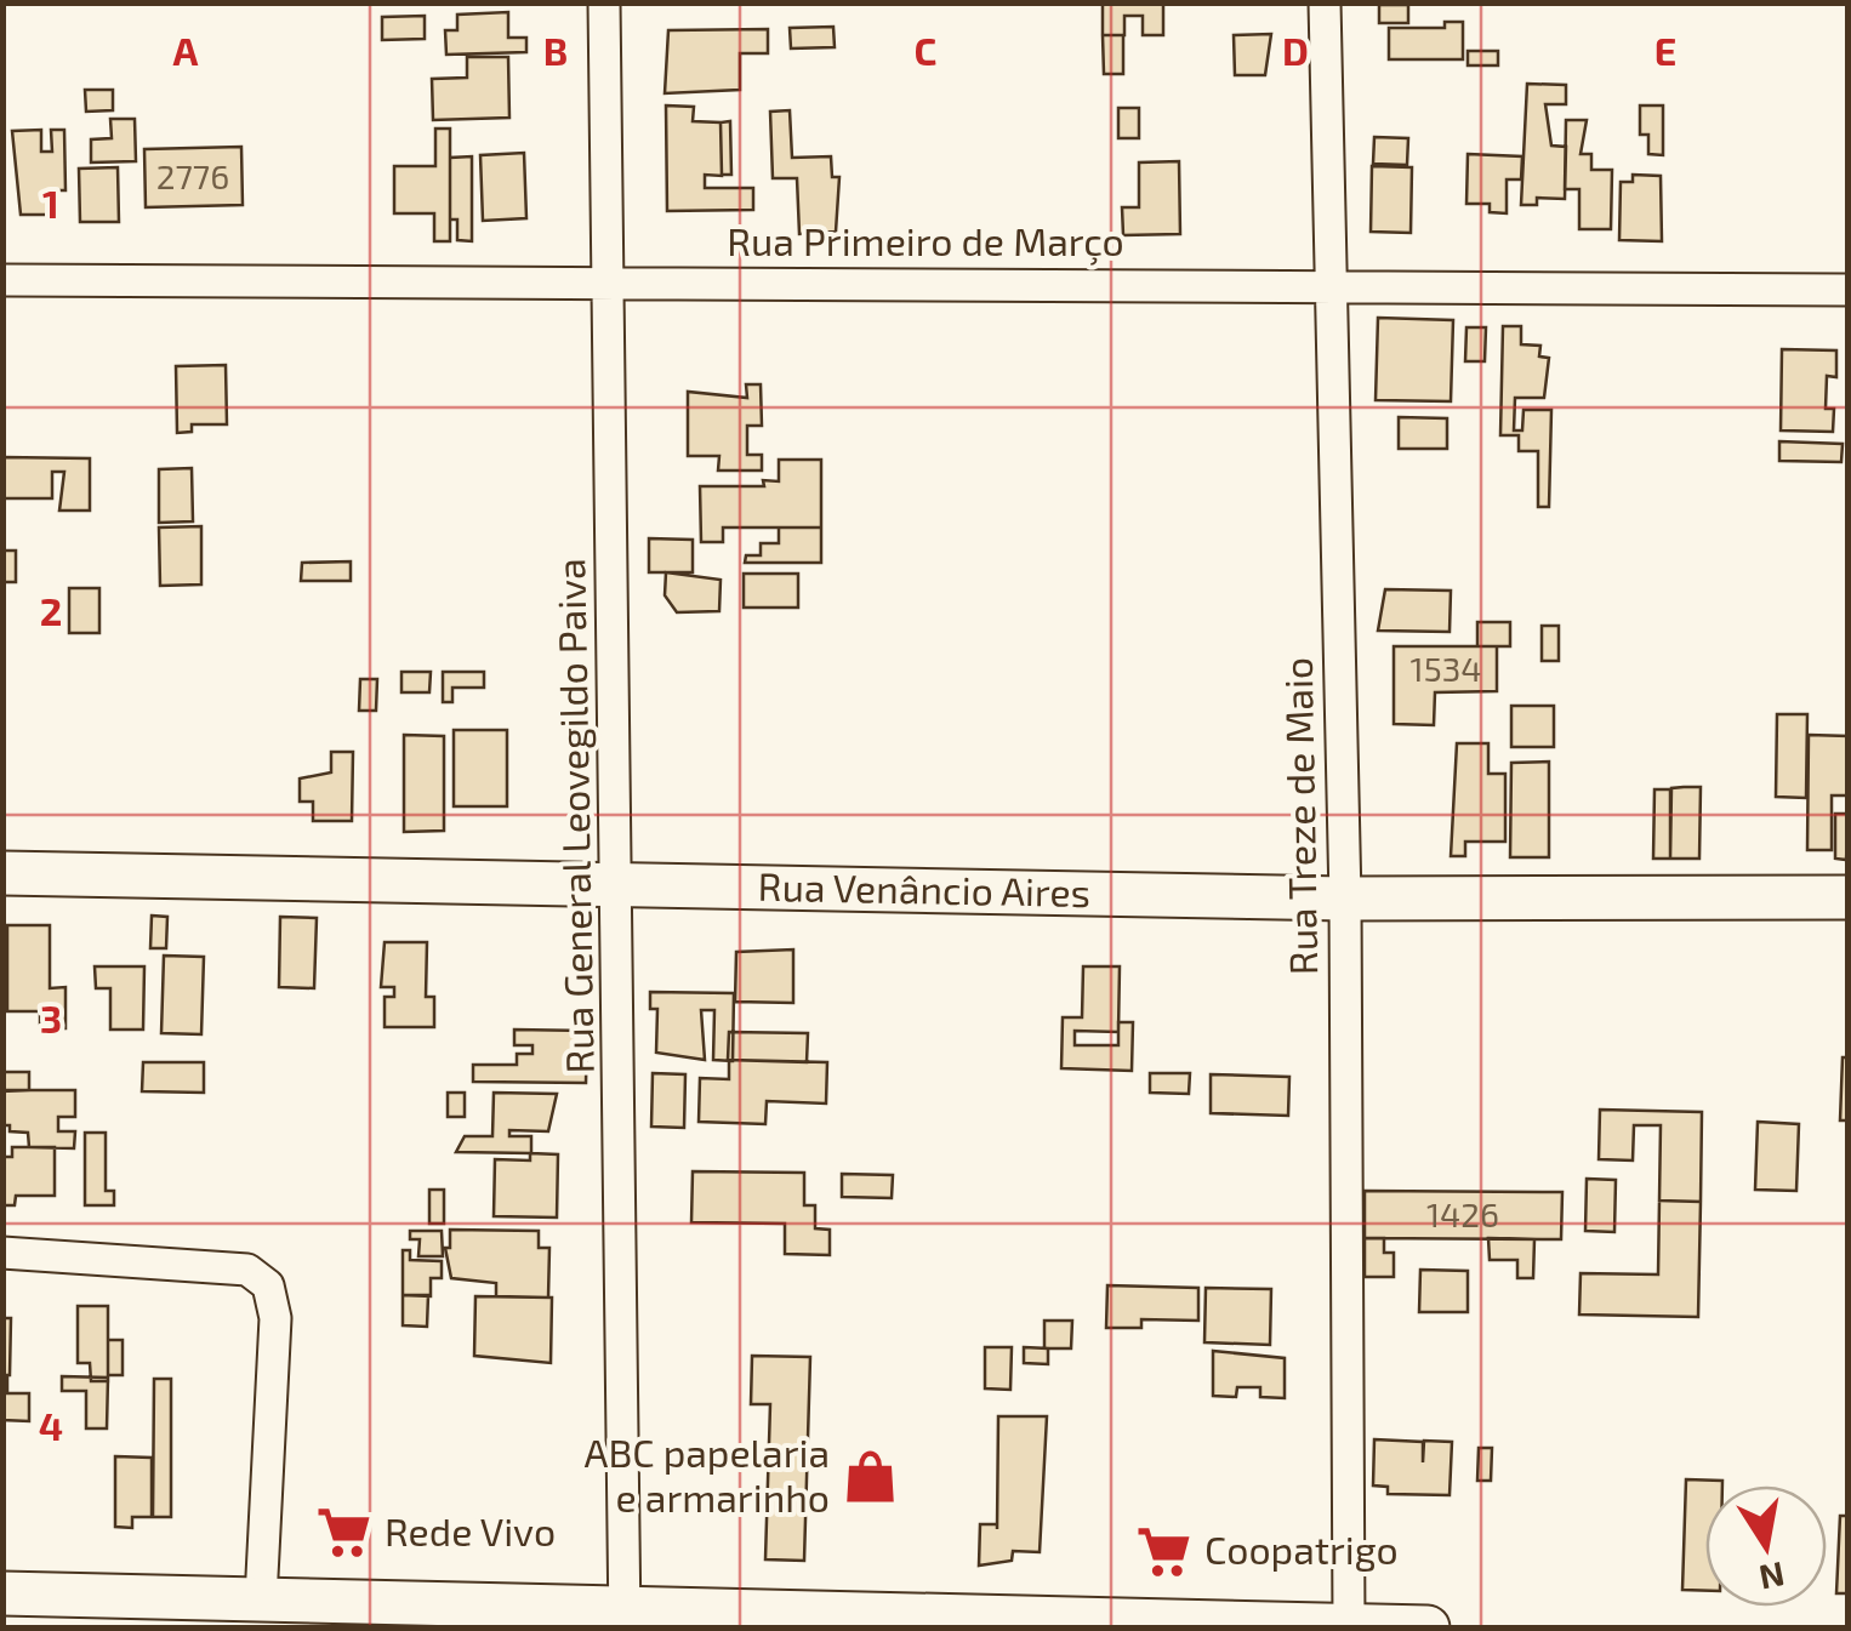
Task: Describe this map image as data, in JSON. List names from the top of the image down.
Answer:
{
  "streets": {
    "main road": ["Rua Venâncio Aires"],
    "street": ["Rua Primeiro de Março", "Rua General Leovegildo Paiva", "Rua Treze de Maio"]
  },
  "crossings": [
    ["Rua Primeiro de Março", "Rua General Leovegildo Paiva"],
    ["Rua Primeiro de Março", "Rua Treze de Maio"],
    ["Rua General Leovegildo Paiva", "Rua Venâncio Aires"],
    ["Rua Treze de Maio", "Rua Venâncio Aires"]
  ],
  "places": {
    "shop": ["ABC papelaria e armarinho"],
    "supermarket": ["Rede Vivo", "Coopatrigo"]
  },
  "house_numbers": ["2776", "1534", "1426"],
  "north": "bottom",
  "grid": {
    "columns": [
      "A",
      "B",
      "C",
      "D",
      "E"
    ],
    "rows": [
      "1",
      "2",
      "3",
      "4"
    ]
  }
}
